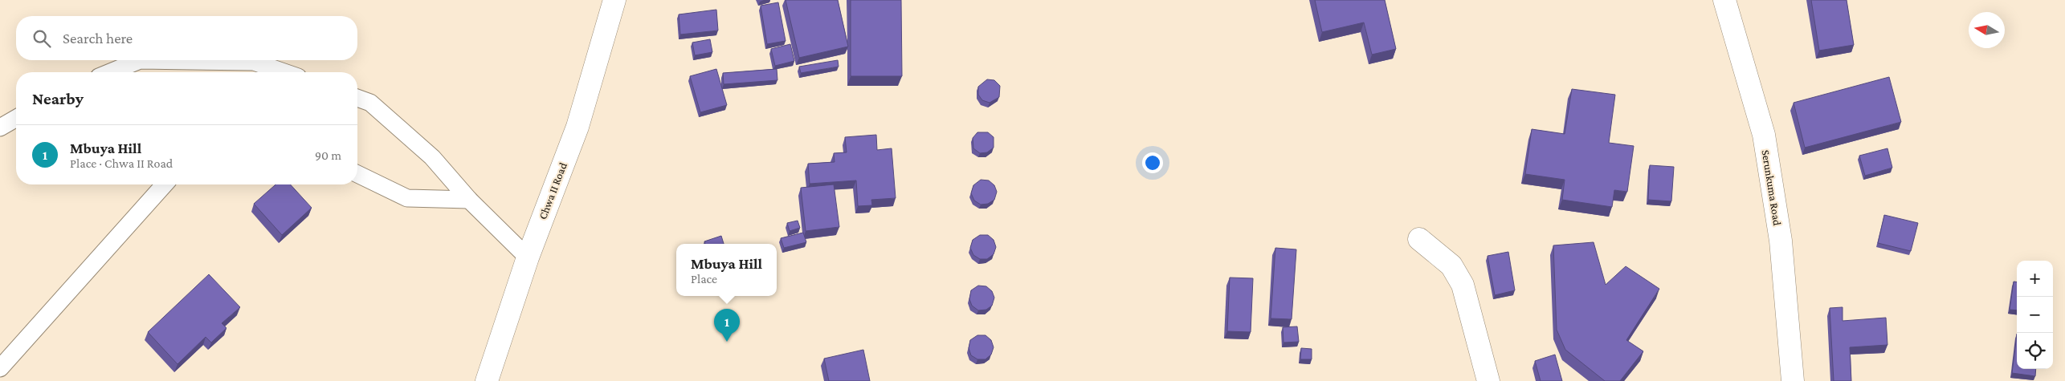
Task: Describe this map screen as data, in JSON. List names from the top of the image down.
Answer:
{
  "streets": {
    "street": ["Serunkuma Road", "Chwa II Road"]
  },
  "north": "left",
  "page": {
    "search": "Search here",
    "heading": "Nearby",
    "list": [
      {
        "mark": "1",
        "name": "Mbuya Hill",
        "note": "Place · Chwa II Road",
        "value": "90 m"
      }
    ],
    "popup": ["Mbuya Hill", "Place"],
    "map_buttons": ["+", "−"],
    "pins": "1"
  }
}
